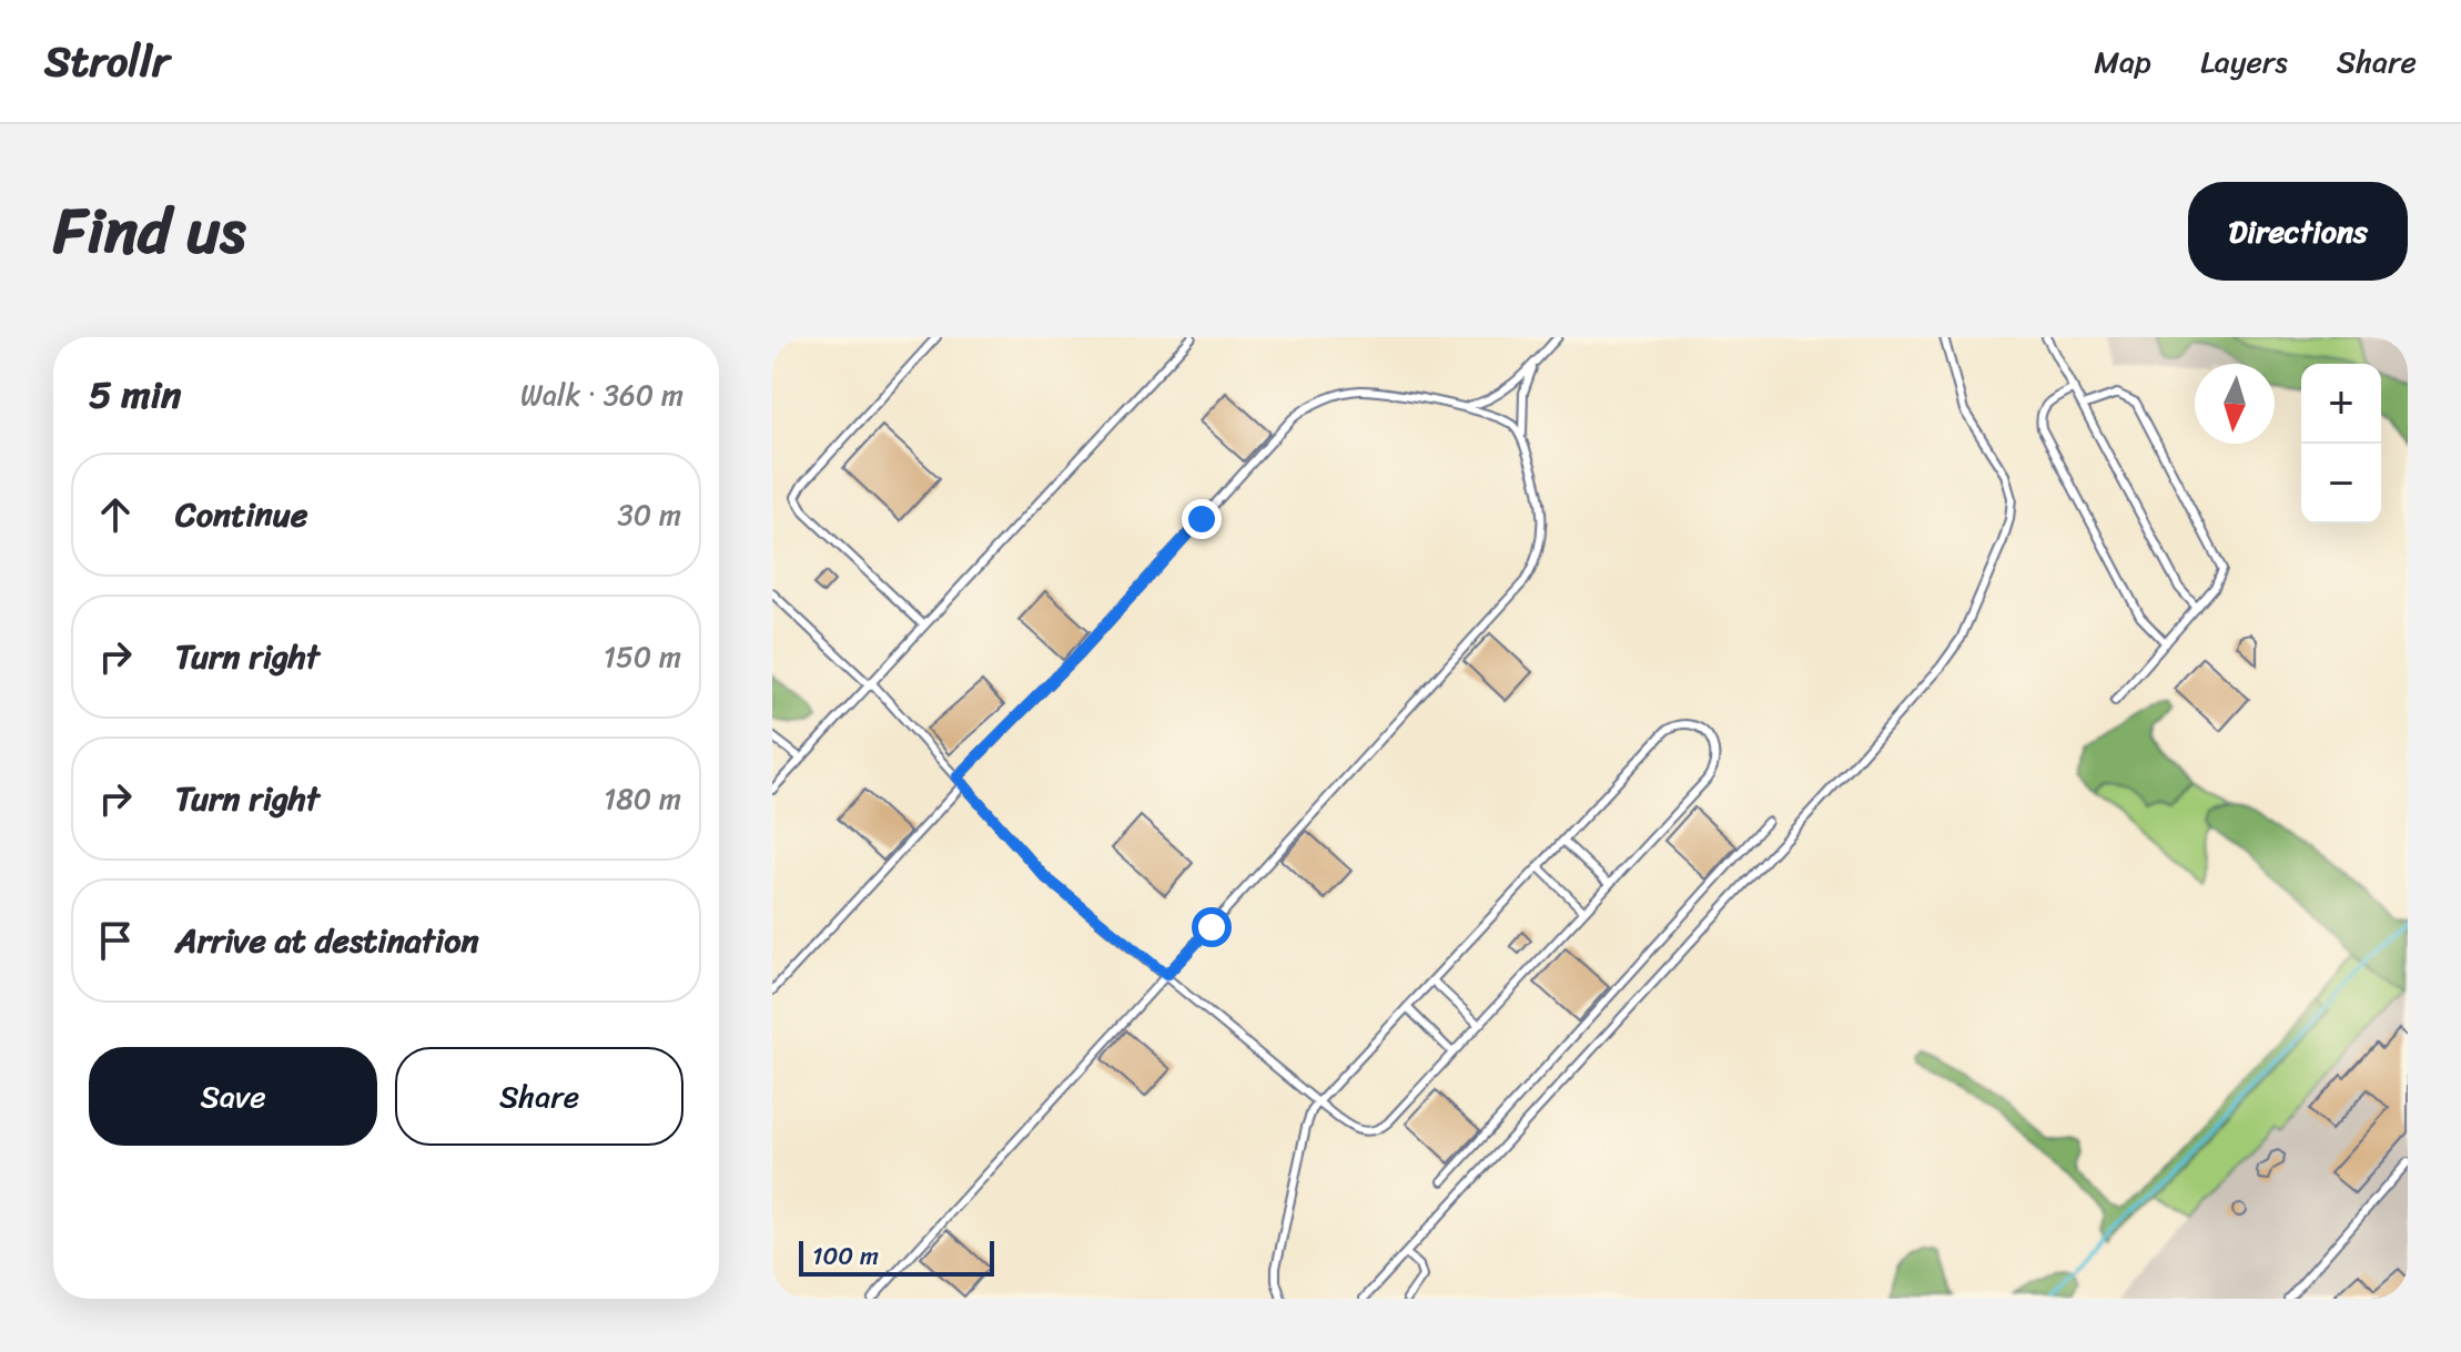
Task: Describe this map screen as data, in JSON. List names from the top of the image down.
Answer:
{
  "scale_bar": "100 m",
  "north": "bottom",
  "page": {
    "header": "Strollr",
    "nav": ["Map", "Layers", "Share"],
    "title": "Find us",
    "buttons": [
      "Directions",
      ["Save", "Share"]
    ],
    "heading": ["5 min", "Walk · 360 m"],
    "map_buttons": ["+", "−"],
    "list": [
      ["Continue", "30 m"],
      ["Turn right", "150 m"],
      ["Turn right", "180 m"],
      "Arrive at destination"
    ],
    "scale": "100 m"
  }
}
